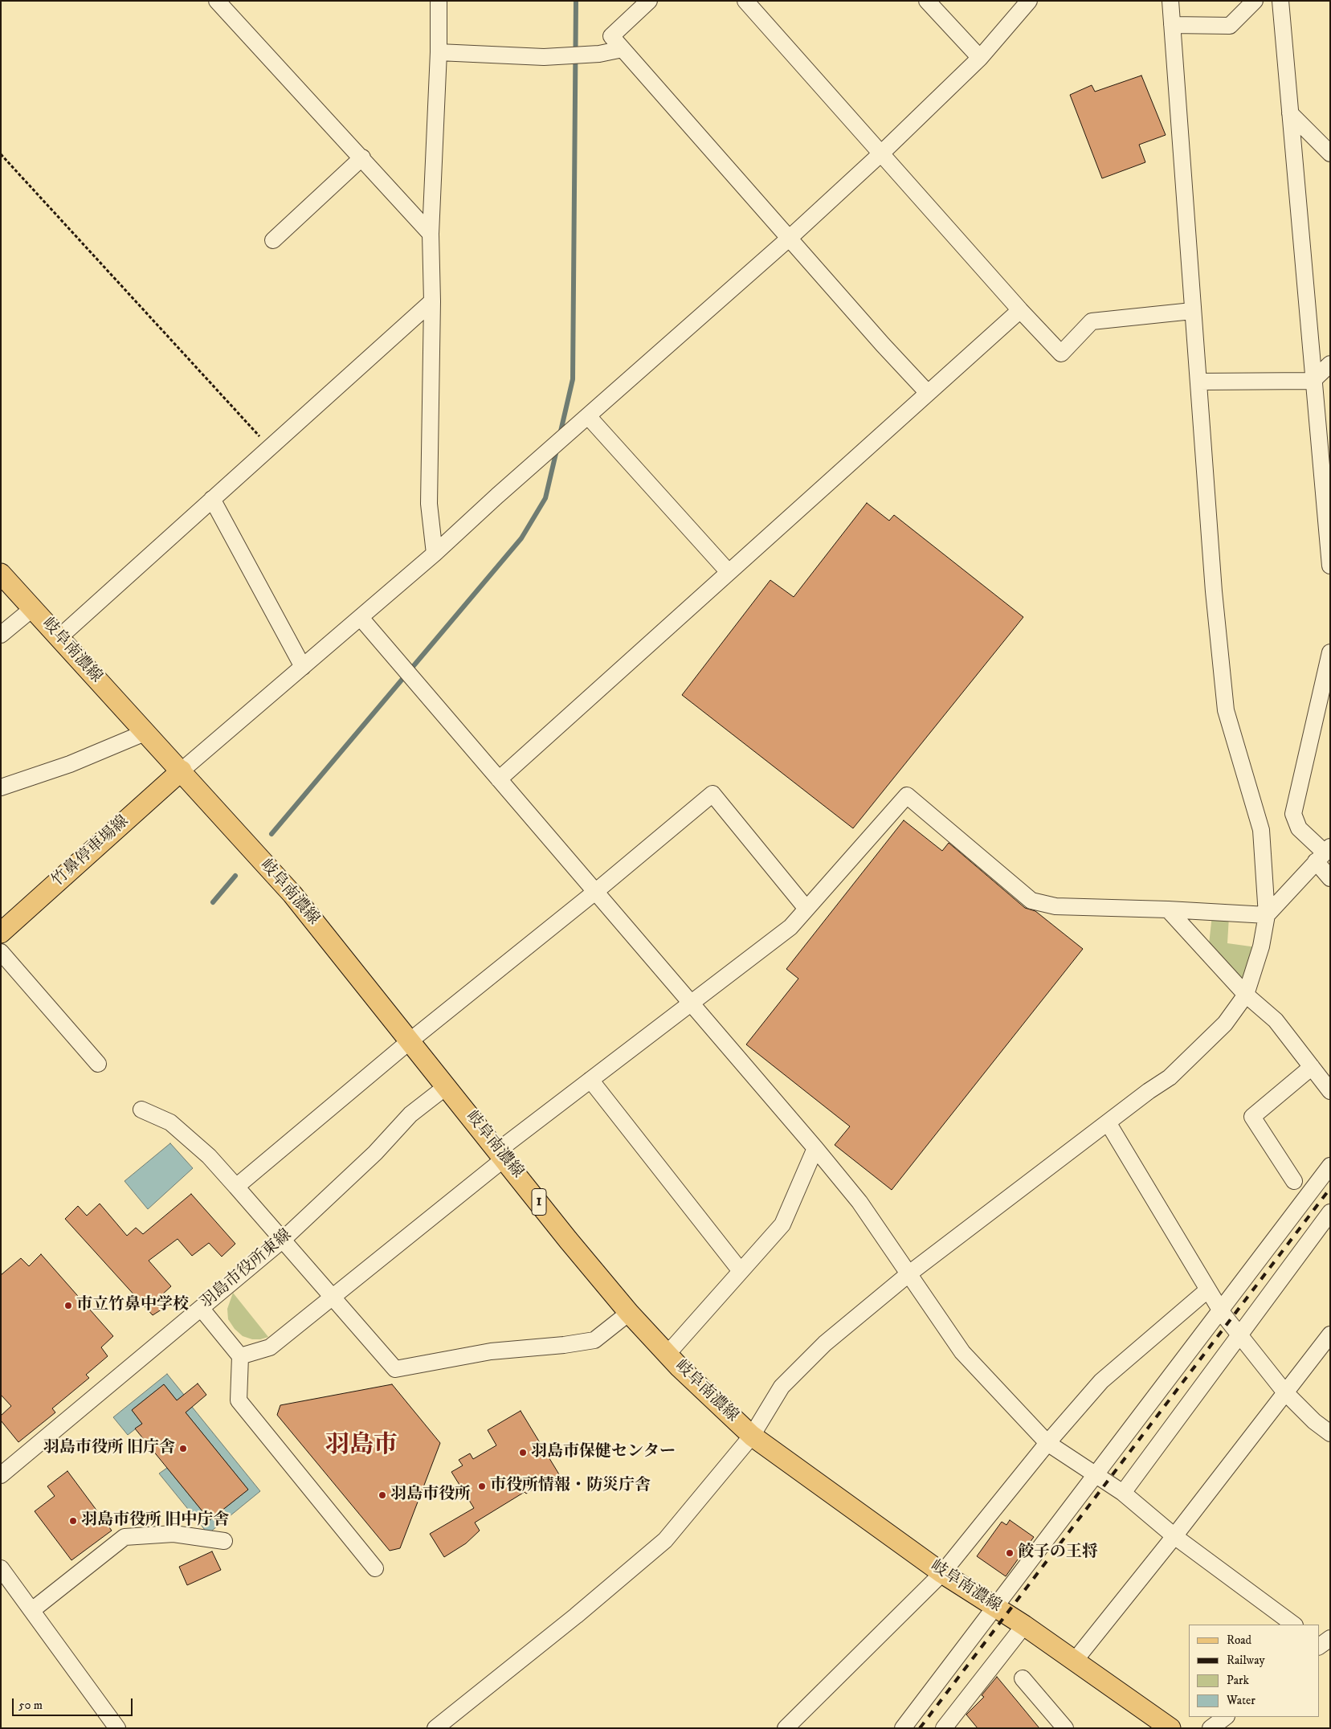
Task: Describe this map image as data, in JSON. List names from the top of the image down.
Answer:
{
  "streets": {
    "main road": ["岐阜南濃線", "竹鼻停車場線", "1"],
    "street": ["羽島市役所東線"]
  },
  "crossings": [
    ["岐阜南濃線", "竹鼻停車場線"],
    ["岐阜南濃線", "羽島市役所東線"]
  ],
  "districts": ["羽島市"],
  "places": [
    "市立竹鼻中学校",
    "羽島市役所 旧庁舎",
    "羽島市保健センター",
    "市役所情報・防災庁舎",
    "羽島市役所",
    "羽島市役所 旧中庁舎",
    "餃子の王将"
  ],
  "legend": [
    "Road",
    "Railway",
    "Park",
    "Water"
  ],
  "scale_bar": "50 m"
}
